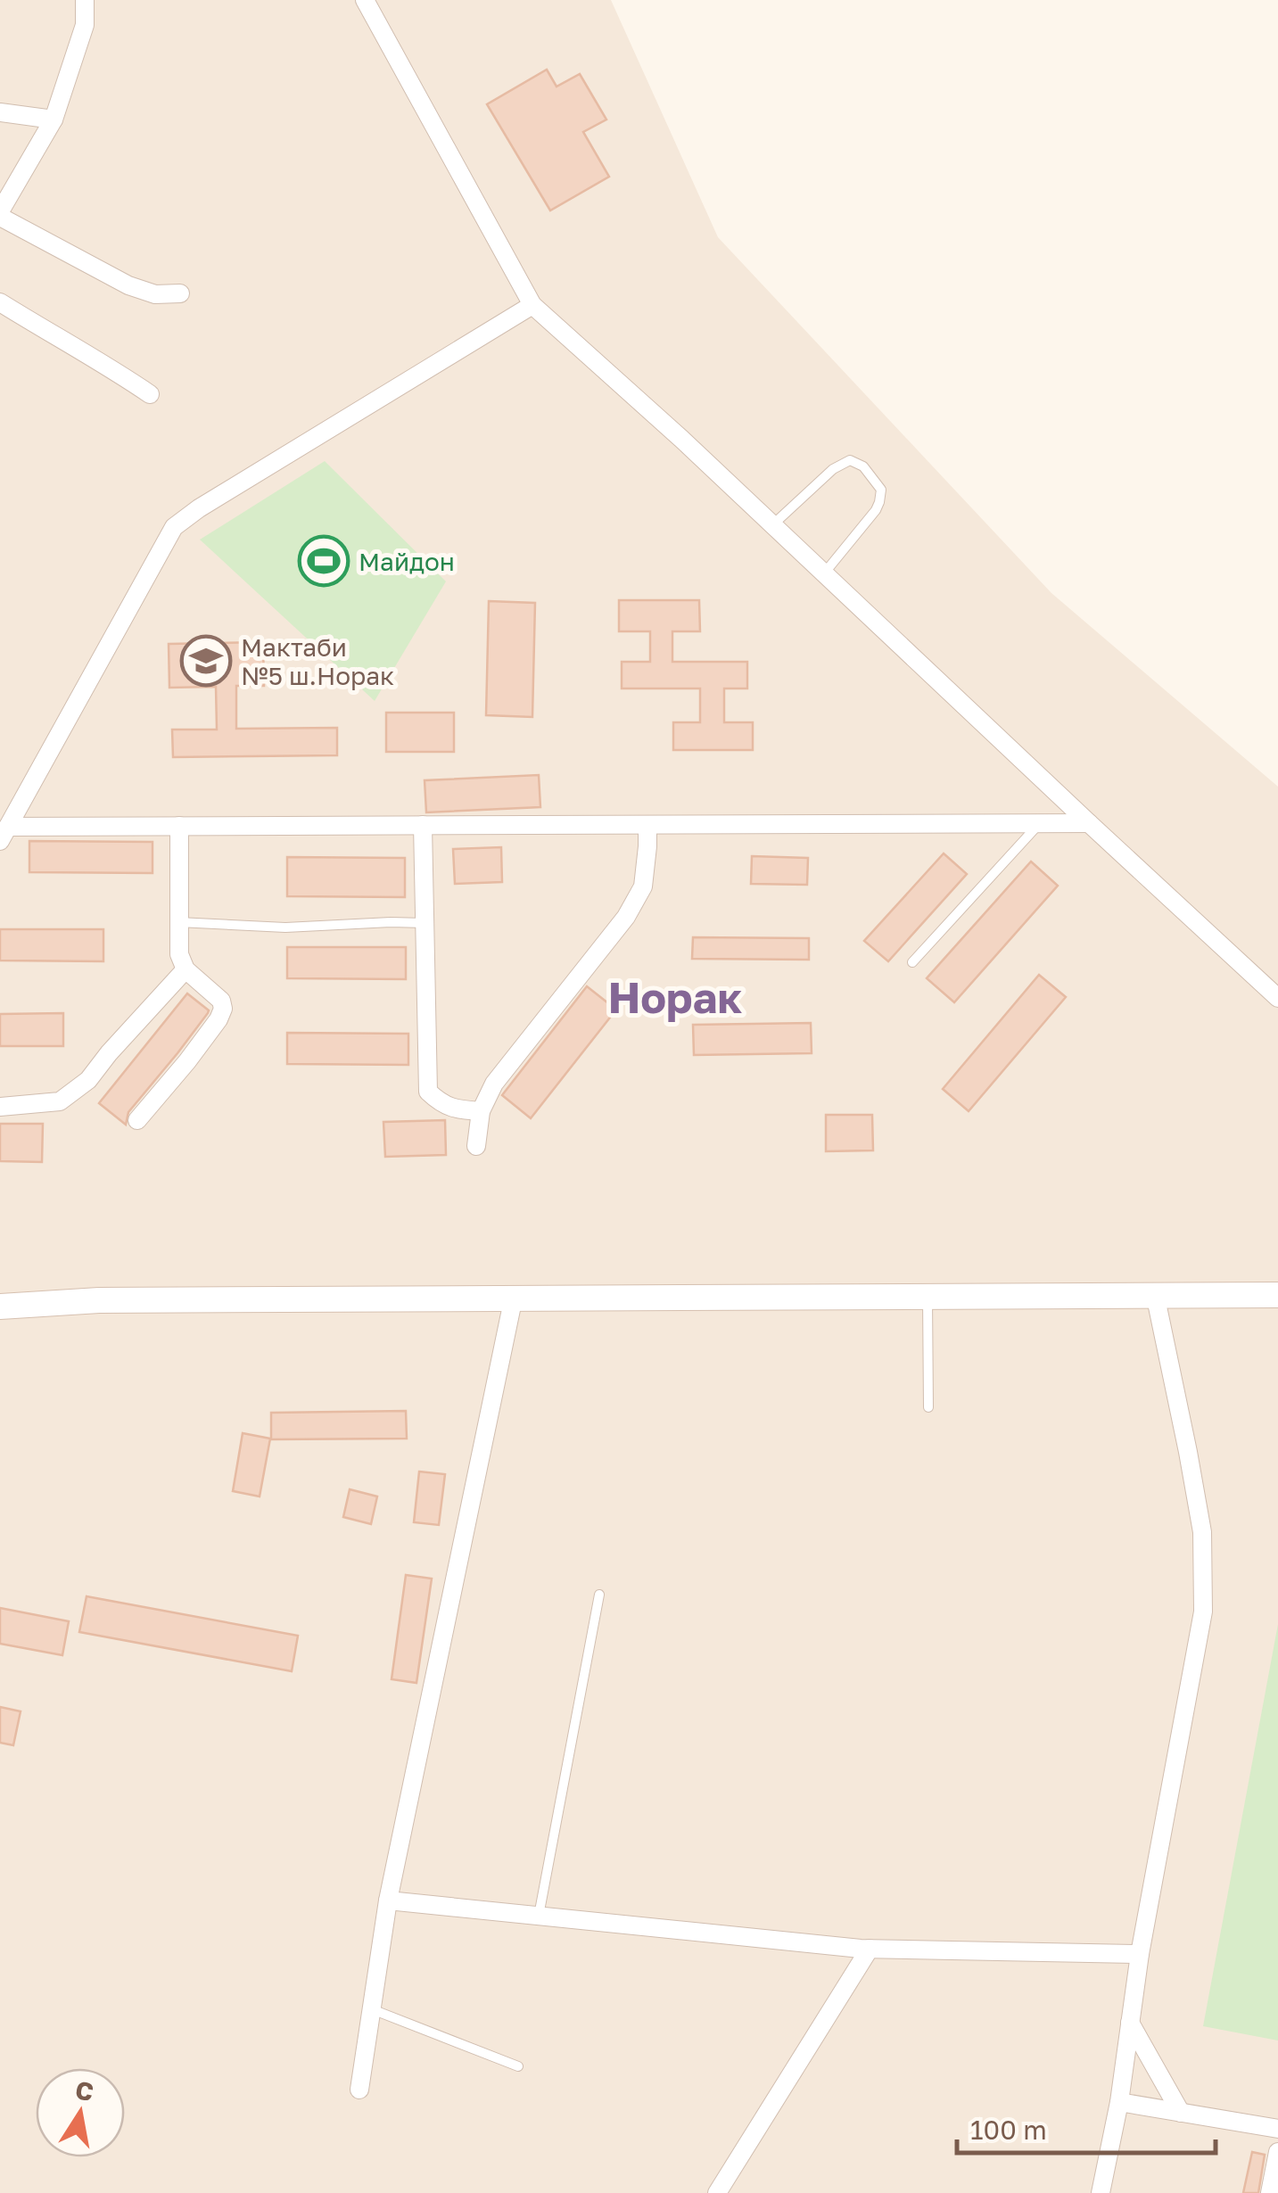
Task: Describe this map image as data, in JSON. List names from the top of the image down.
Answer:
{
  "districts": ["Норак"],
  "places": {
    "sports": ["Майдон"],
    "school or university": ["Мактаби №5 ш.Норак"]
  },
  "scale_bar": "100 m",
  "north": "top"
}
